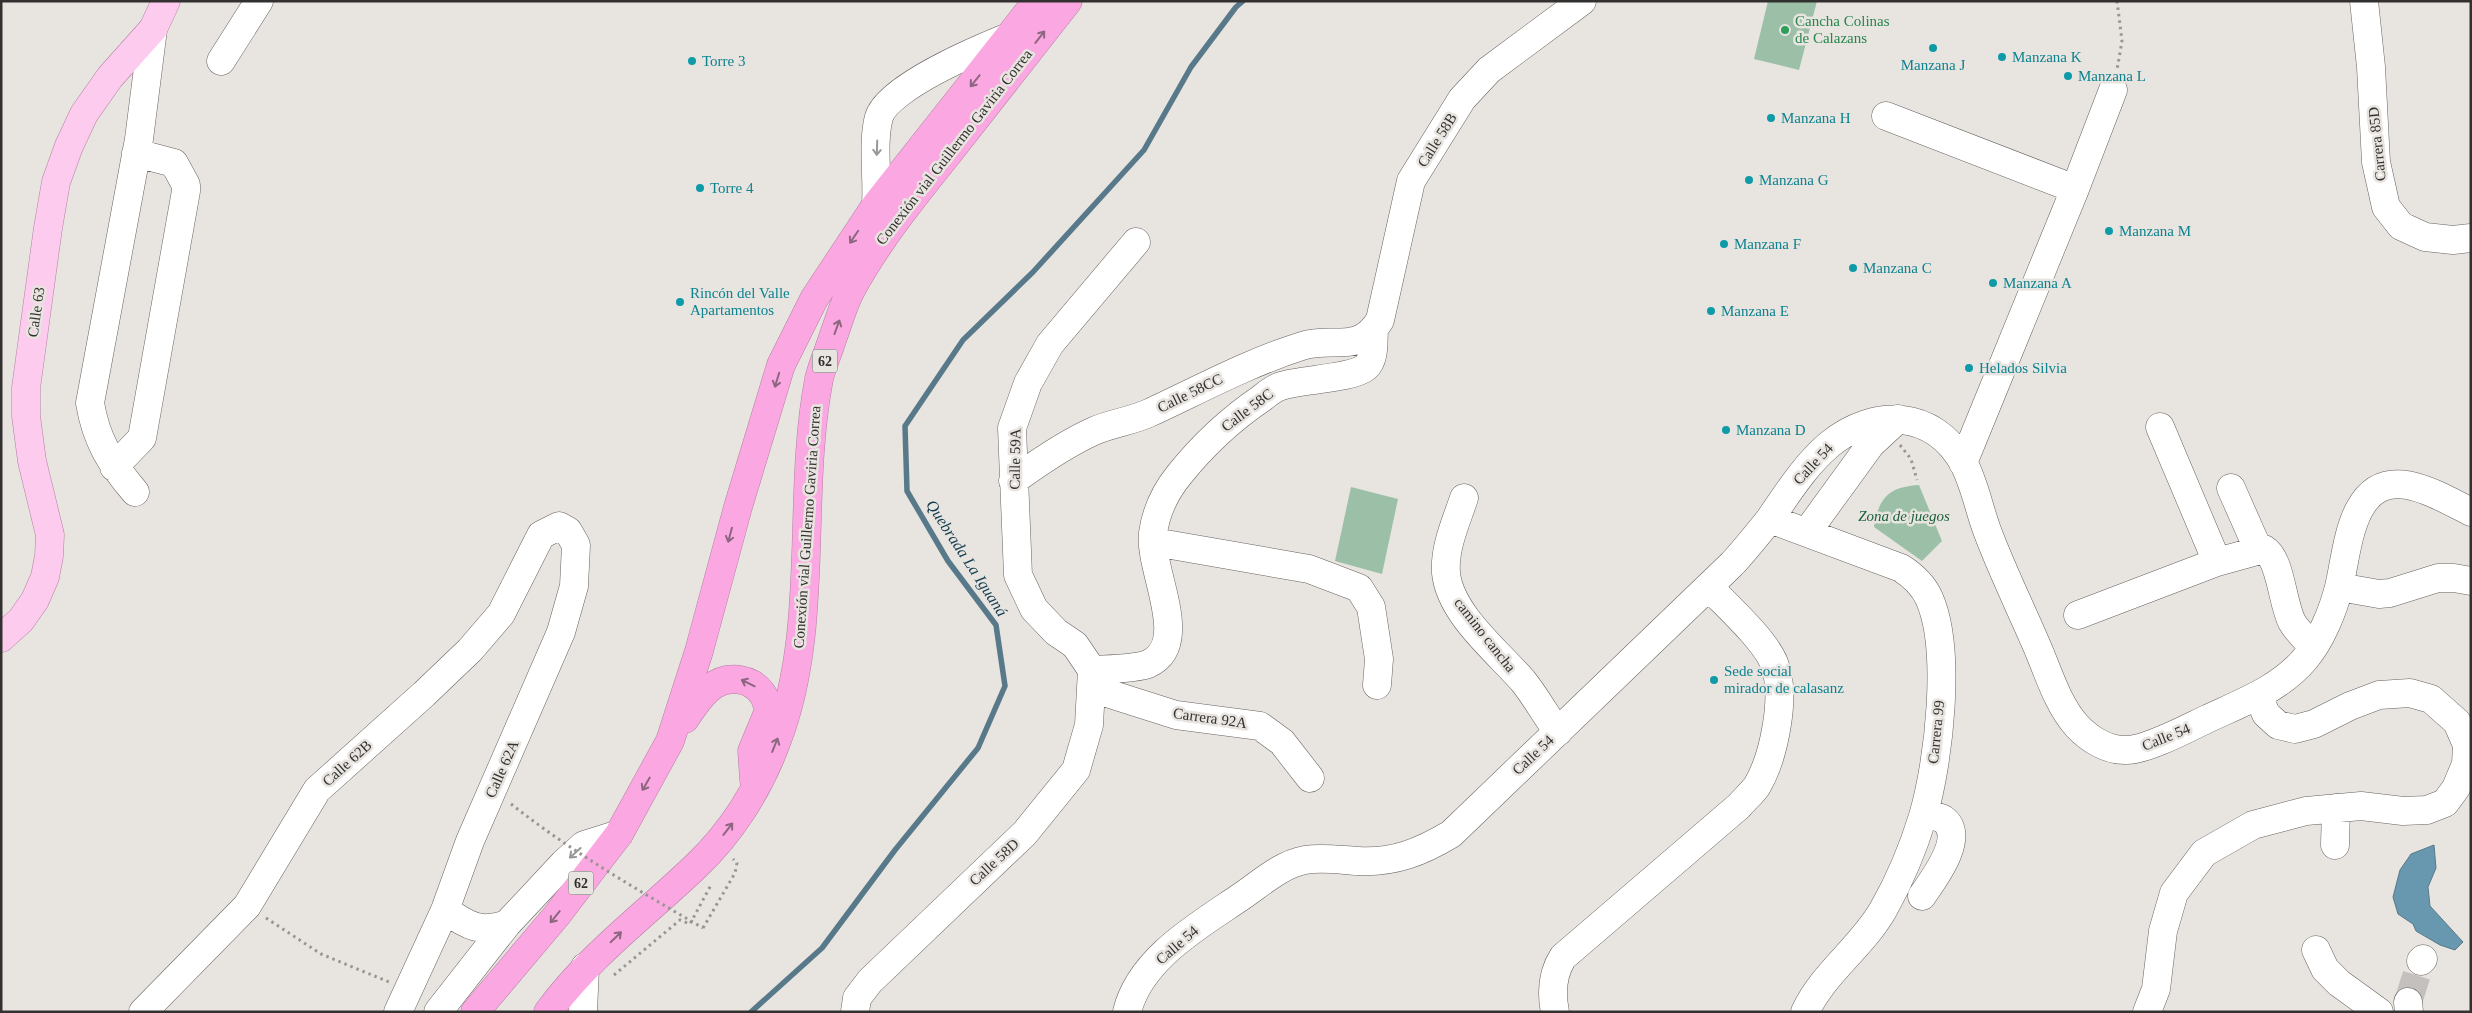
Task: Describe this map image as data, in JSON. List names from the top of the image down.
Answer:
{
  "streets": {
    "highway": ["Conexión vial Guillermo Gaviria Correa", "62"],
    "main road": ["Calle 63"],
    "street": [
      "Calle 58B",
      "Carrera 85D",
      "Calle 58CC",
      "Calle 58C",
      "Calle 59A",
      "Calle 54",
      "camino cancha",
      "Carrera 92A",
      "Carrera 99",
      "Calle 62B",
      "Calle 62A",
      "Calle 58D"
    ]
  },
  "crossings": [
    ["Calle 58B", "Calle 58CC"],
    ["Calle 58B", "Calle 58C"],
    ["Calle 58CC", "Calle 58C"],
    ["Calle 58CC", "Calle 59A"],
    ["Calle 58C", "Calle 59A"],
    ["Calle 58C", "Carrera 92A"],
    ["Calle 58C", "Calle 58D"],
    ["Calle 59A", "Carrera 92A"],
    ["Calle 59A", "Calle 58D"],
    ["Calle 54", "camino cancha"],
    ["Calle 54", "Carrera 99"],
    ["Carrera 92A", "Calle 58D"],
    ["Calle 62B", "Calle 62A"]
  ],
  "water": ["Quebrada La Iguaná"],
  "parks": ["Zona de juegos"],
  "places": [
    "Cancha Colinas de Calazans",
    "Manzana J",
    "Manzana K",
    "Torre 3",
    "Manzana L",
    "Manzana H",
    "Manzana G",
    "Torre 4",
    "Manzana M",
    "Manzana F",
    "Manzana C",
    "Manzana A",
    "Rincón del Valle Apartamentos",
    "Manzana E",
    "Helados Silvia",
    "Manzana D",
    "Sede social mirador de calasanz"
  ]
}
